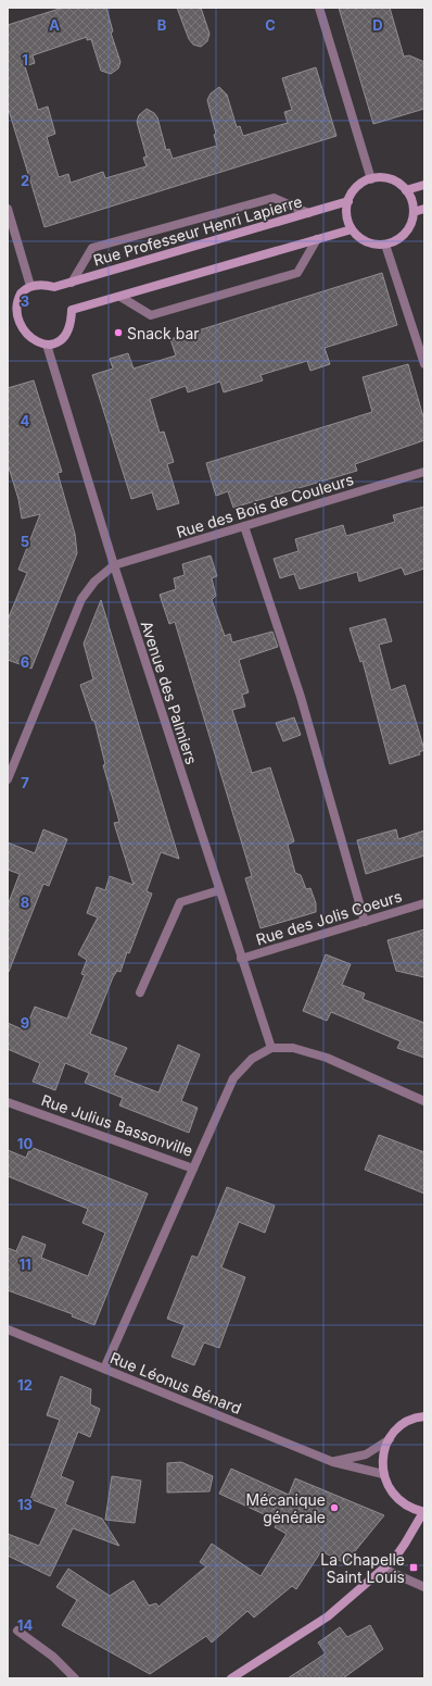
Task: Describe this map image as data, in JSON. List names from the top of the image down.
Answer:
{
  "streets": {
    "main road": ["Rue Professeur Henri Lapierre"],
    "street": [
      "Rue des Bois de Couleurs",
      "Avenue des Palmiers",
      "Rue des Jolis Coeurs",
      "Rue Julius Bassonville",
      "Rue Léonus Bénard"
    ]
  },
  "crossings": [
    ["Rue des Bois de Couleurs", "Avenue des Palmiers"],
    ["Avenue des Palmiers", "Rue des Jolis Coeurs"],
    ["Avenue des Palmiers", "Rue Julius Bassonville"]
  ],
  "places": {
    "other": ["Snack bar", "Mécanique générale"],
    "transit": ["La Chapelle Saint Louis"]
  },
  "grid": {
    "columns": [
      "A",
      "B",
      "C",
      "D"
    ],
    "rows": [
      "1",
      "2",
      "3",
      "4",
      "5",
      "6",
      "7",
      "8",
      "9",
      "10",
      "11",
      "12",
      "13",
      "14"
    ]
  }
}
